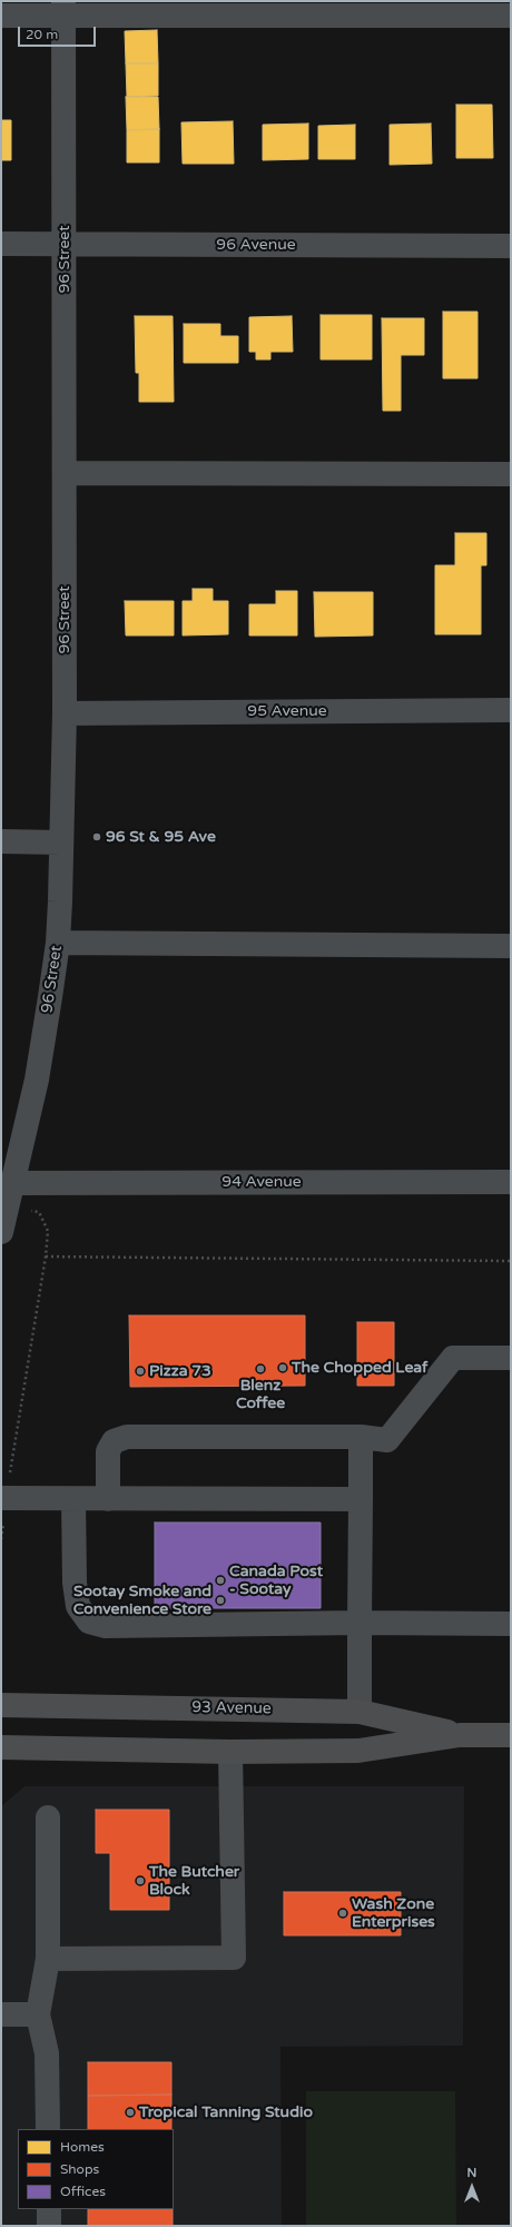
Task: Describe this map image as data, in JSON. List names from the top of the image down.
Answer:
{
  "streets": {
    "main road": ["93 Avenue"],
    "street": [
      "96 Avenue",
      "96 Street",
      "95 Avenue",
      "94 Avenue"
    ]
  },
  "crossings": [
    ["96 Avenue", "96 Street"],
    ["96 Street", "95 Avenue"],
    ["96 Street", "94 Avenue"]
  ],
  "places": [
    "96 St & 95 Ave",
    "The Chopped Leaf",
    "Blenz Coffee",
    "Pizza 73",
    "Canada Post - Sootay",
    "Sootay Smoke and Convenience Store",
    "The Butcher Block",
    "Wash Zone Enterprises",
    "Tropical Tanning Studio"
  ],
  "legend": ["Homes", "Shops", "Offices"],
  "scale_bar": "20 m",
  "north": "top"
}
